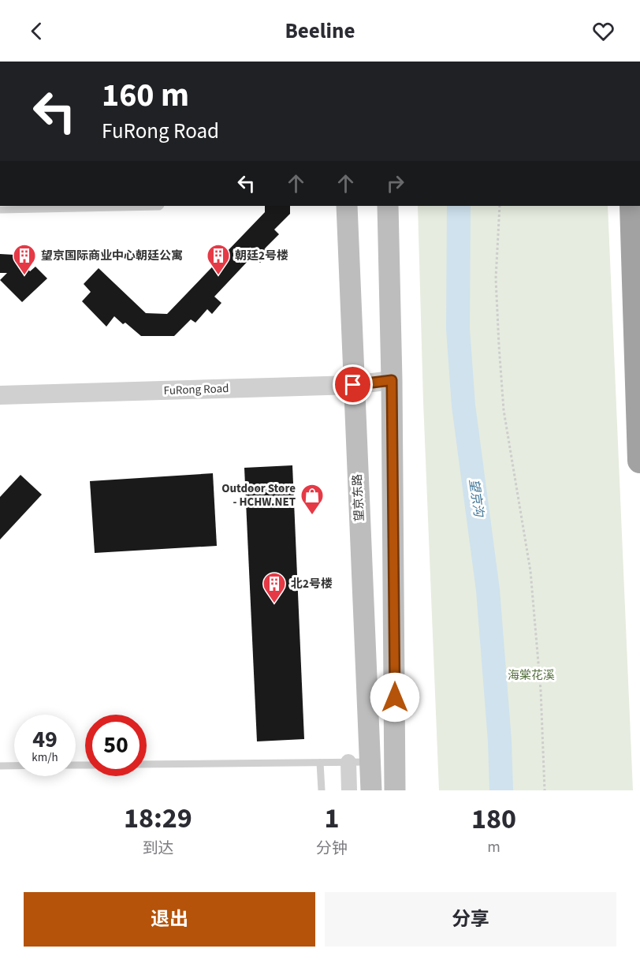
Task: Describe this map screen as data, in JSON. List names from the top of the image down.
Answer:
{
  "streets": {
    "main road": ["望京东路"],
    "street": ["FuRong Road"]
  },
  "crossings": [
    ["FuRong Road", "望京东路"]
  ],
  "water": ["望京沟"],
  "parks": ["海棠花溪"],
  "places": {
    "building": ["望京国际商业中心朝廷公寓", "朝廷2号楼", "北2号楼"],
    "shop": ["Outdoor Store - HCHW.NET"]
  },
  "page": {
    "header": "Beeline",
    "turn": ["160 m", "FuRong Road"],
    "speed": "49 km/h",
    "limit": "50",
    "eta": [
      "18:29",
      "到达",
      "1",
      "分钟",
      "180",
      "m"
    ],
    "buttons": ["退出", "分享"]
  }
}
